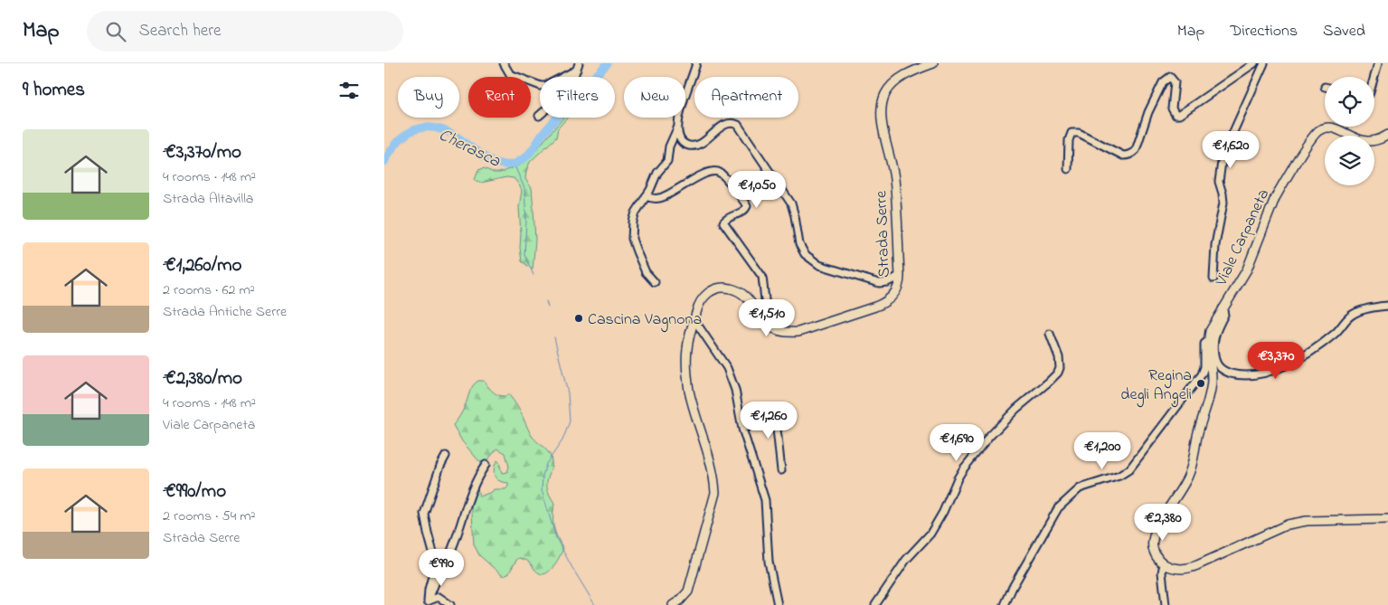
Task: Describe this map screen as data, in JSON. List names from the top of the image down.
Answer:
{
  "streets": {
    "main road": ["Strada Serre", "Viale Carpaneta"]
  },
  "water": ["Cherasca"],
  "places": ["Cascina Vagnona", "Regina degli Angeli"],
  "page": {
    "header": "Map",
    "search": "Search here",
    "nav": ["Map", "Directions", "Saved"],
    "heading": "9 homes",
    "chip": [
      "Buy",
      "Rent",
      "Filters",
      "New",
      "Apartment"
    ],
    "list": [
      {
        "name": "€3,370/mo",
        "note": "4 rooms · 148 m² · Strada Altavilla"
      },
      {
        "name": "€1,260/mo",
        "note": "2 rooms · 62 m² · Strada Antiche Serre"
      },
      {
        "name": "€2,380/mo",
        "note": "4 rooms · 148 m² · Viale Carpaneta"
      },
      {
        "name": "€990/mo",
        "note": "2 rooms · 54 m² · Strada Serre"
      }
    ],
    "price": [
      "€1,620",
      "€1,050",
      "€1,510",
      "€3,370",
      "€1,260",
      "€1,690",
      "€1,200",
      "€2,380",
      "€990"
    ]
  }
}
